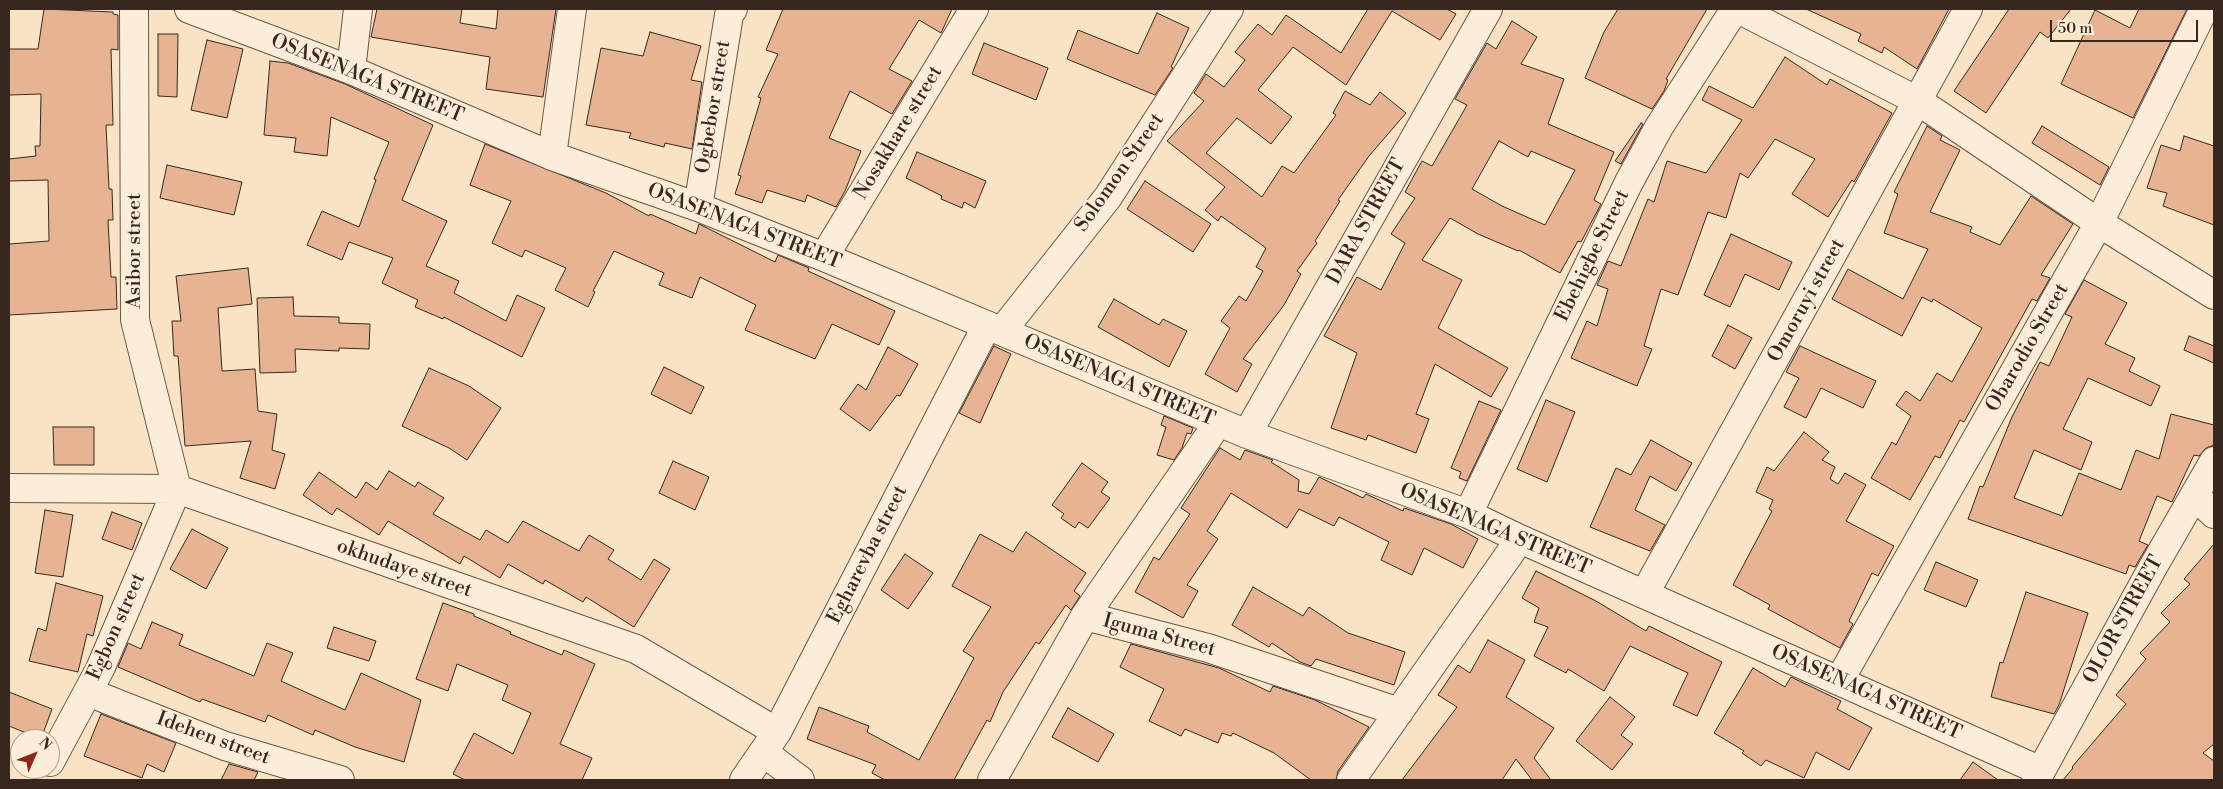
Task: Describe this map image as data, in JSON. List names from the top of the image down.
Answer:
{
  "streets": {
    "street": [
      "OSASENAGA STREET",
      "Ogbebor street",
      "Nosakhare street",
      "Solomon Street",
      "DARA STREET",
      "Asibor street",
      "Ebehigbe Street",
      "Omoruyi street",
      "Obarodio Street",
      "Egharevba street",
      "okhudaye street",
      "OLOR STREET",
      "Egbon street",
      "Iguma Street",
      "Idehen street"
    ]
  },
  "crossings": [
    ["OSASENAGA STREET", "Ogbebor street"],
    ["OSASENAGA STREET", "Nosakhare street"],
    ["OSASENAGA STREET", "Solomon Street"],
    ["OSASENAGA STREET", "DARA STREET"],
    ["OSASENAGA STREET", "Ebehigbe Street"],
    ["OSASENAGA STREET", "Omoruyi street"],
    ["OSASENAGA STREET", "Obarodio Street"],
    ["OSASENAGA STREET", "Egharevba street"],
    ["OSASENAGA STREET", "OLOR STREET"],
    ["OSASENAGA STREET", "Iguma Street"],
    ["Solomon Street", "Egharevba street"],
    ["Asibor street", "okhudaye street"],
    ["Asibor street", "Egbon street"],
    ["Egharevba street", "okhudaye street"],
    ["okhudaye street", "Egbon street"],
    ["Egbon street", "Idehen street"]
  ],
  "scale_bar": "50 m",
  "north": "top right"
}
